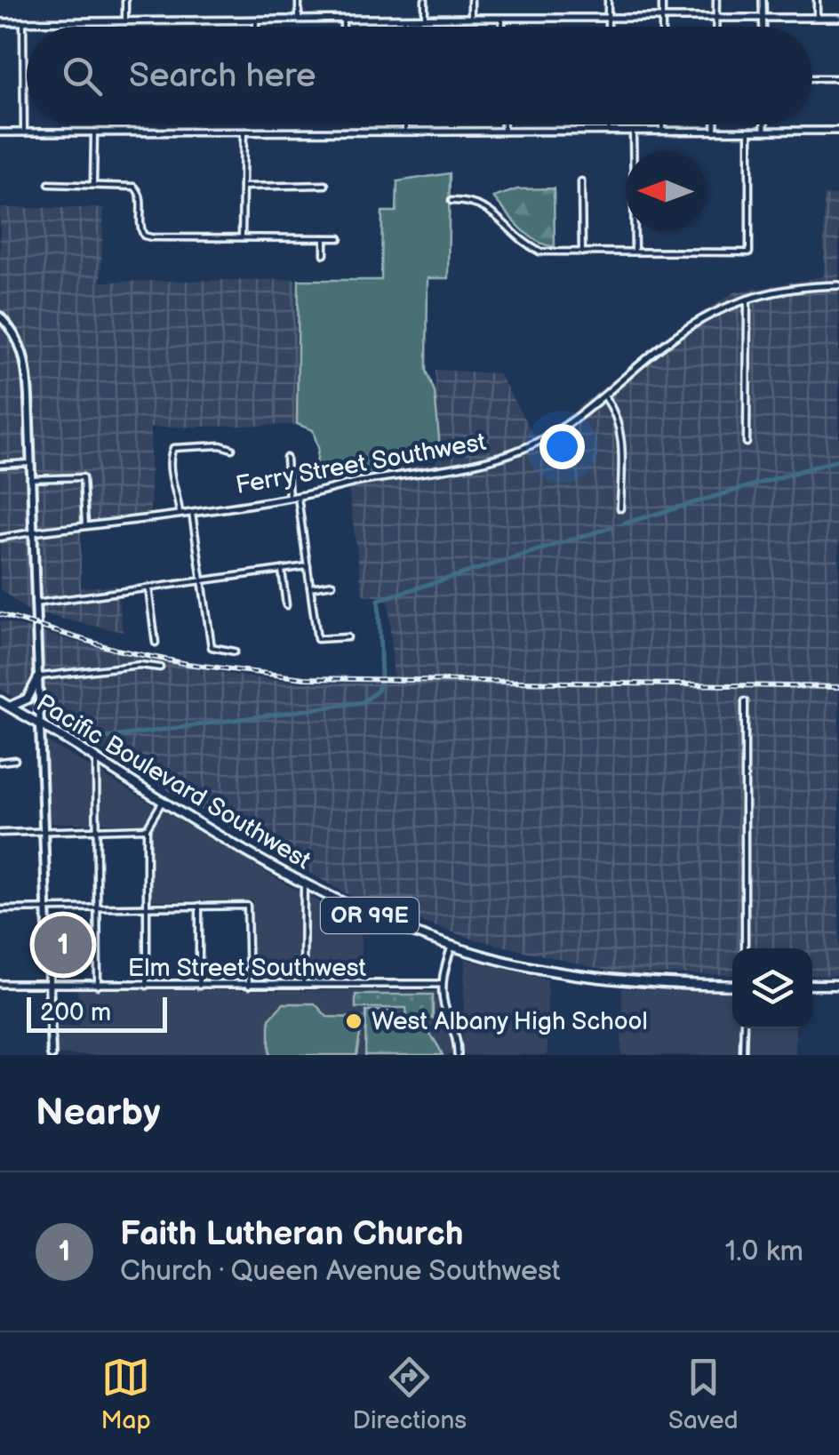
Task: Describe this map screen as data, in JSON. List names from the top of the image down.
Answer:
{
  "streets": {
    "main road": ["Pacific Boulevard Southwest", "OR 99E"],
    "street": ["Ferry Street Southwest", "Elm Street Southwest"]
  },
  "places": ["West Albany High School"],
  "scale_bar": "200 m",
  "north": "left",
  "page": {
    "search": "Search here",
    "pins": "1",
    "scale": "200 m",
    "heading": "Nearby",
    "list": [
      {
        "mark": "1",
        "name": "Faith Lutheran Church",
        "note": "Church · Queen Avenue Southwest",
        "value": "1.0 km"
      }
    ],
    "nav": ["Map", "Directions", "Saved"]
  }
}
